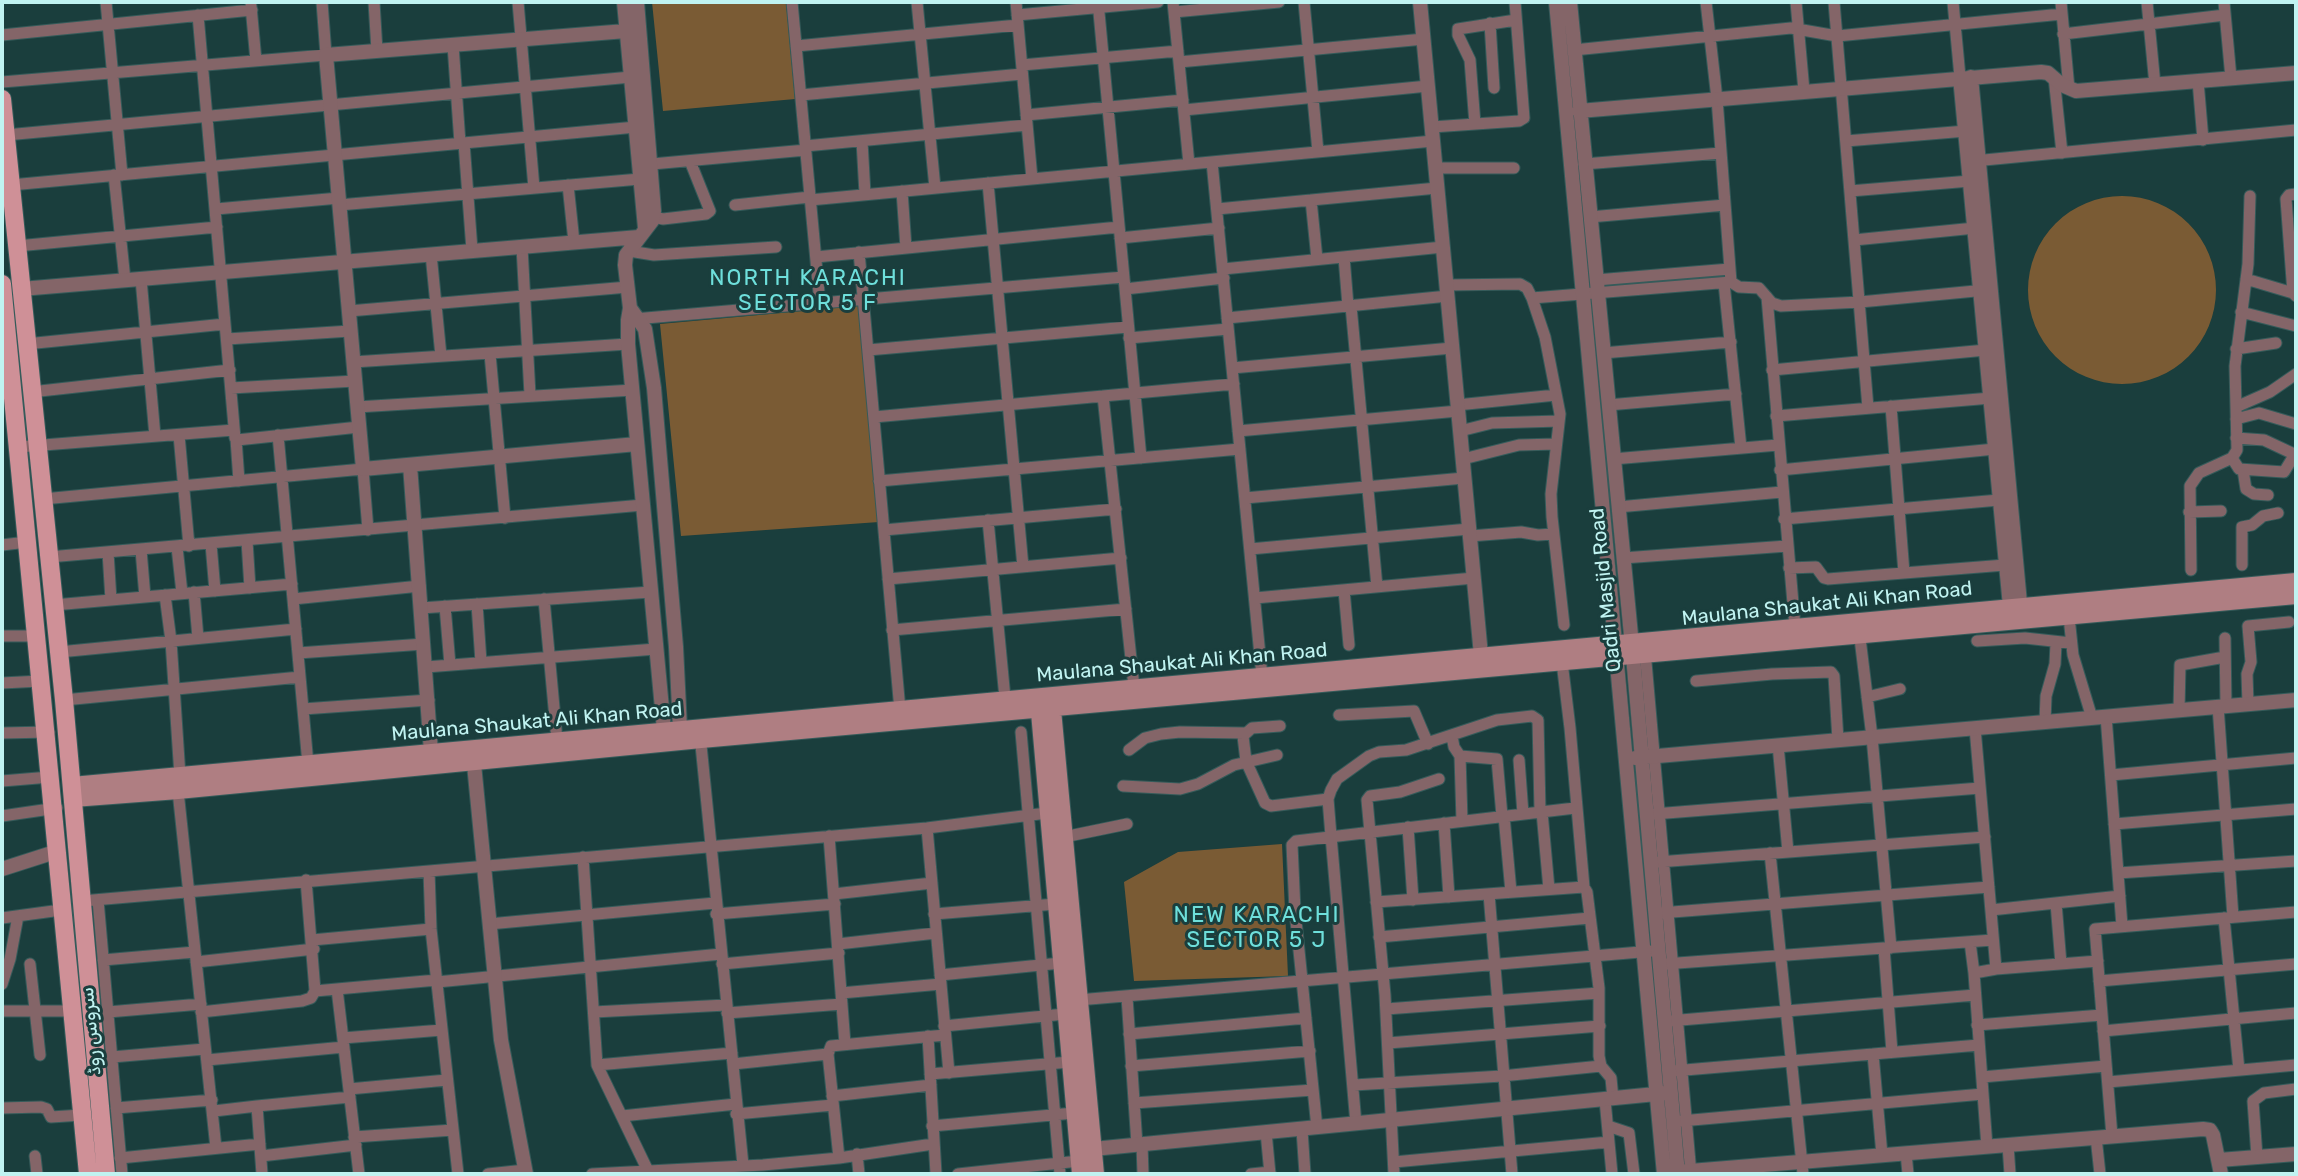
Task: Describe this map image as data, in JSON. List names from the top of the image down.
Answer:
{
  "streets": {
    "main road": ["Maulana Shaukat Ali Khan Road"],
    "street": ["Qadri Masjid Road", "سروس روڈ"]
  },
  "crossings": [
    ["Qadri Masjid Road", "Maulana Shaukat Ali Khan Road"]
  ],
  "districts": ["NORTH KARACHI SECTOR 5 F", "NEW KARACHI SECTOR 5 J"]
}
